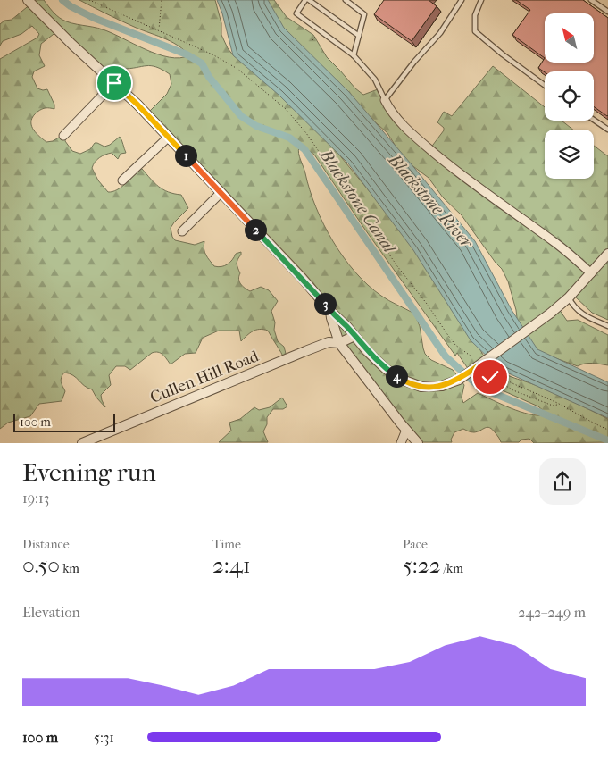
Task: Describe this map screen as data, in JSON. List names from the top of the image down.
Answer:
{
  "streets": {
    "street": ["Cullen Hill Road"]
  },
  "water": ["Blackstone Canal", "Blackstone River"],
  "scale_bar": "100 m",
  "north": "top left",
  "page": {
    "pins": [
      "1",
      "2",
      "3",
      "4"
    ],
    "scale": "100 m",
    "heading": ["Evening run", "19:13"],
    "stats": [
      ["Distance", "0.50 km"],
      ["Time", "2:41"],
      ["Pace", "5:22 /km"]
    ],
    "chart": ["Elevation", "242–249 m"],
    "list": [
      {
        "name": "100 m",
        "note": "5:31"
      }
    ]
  }
}
